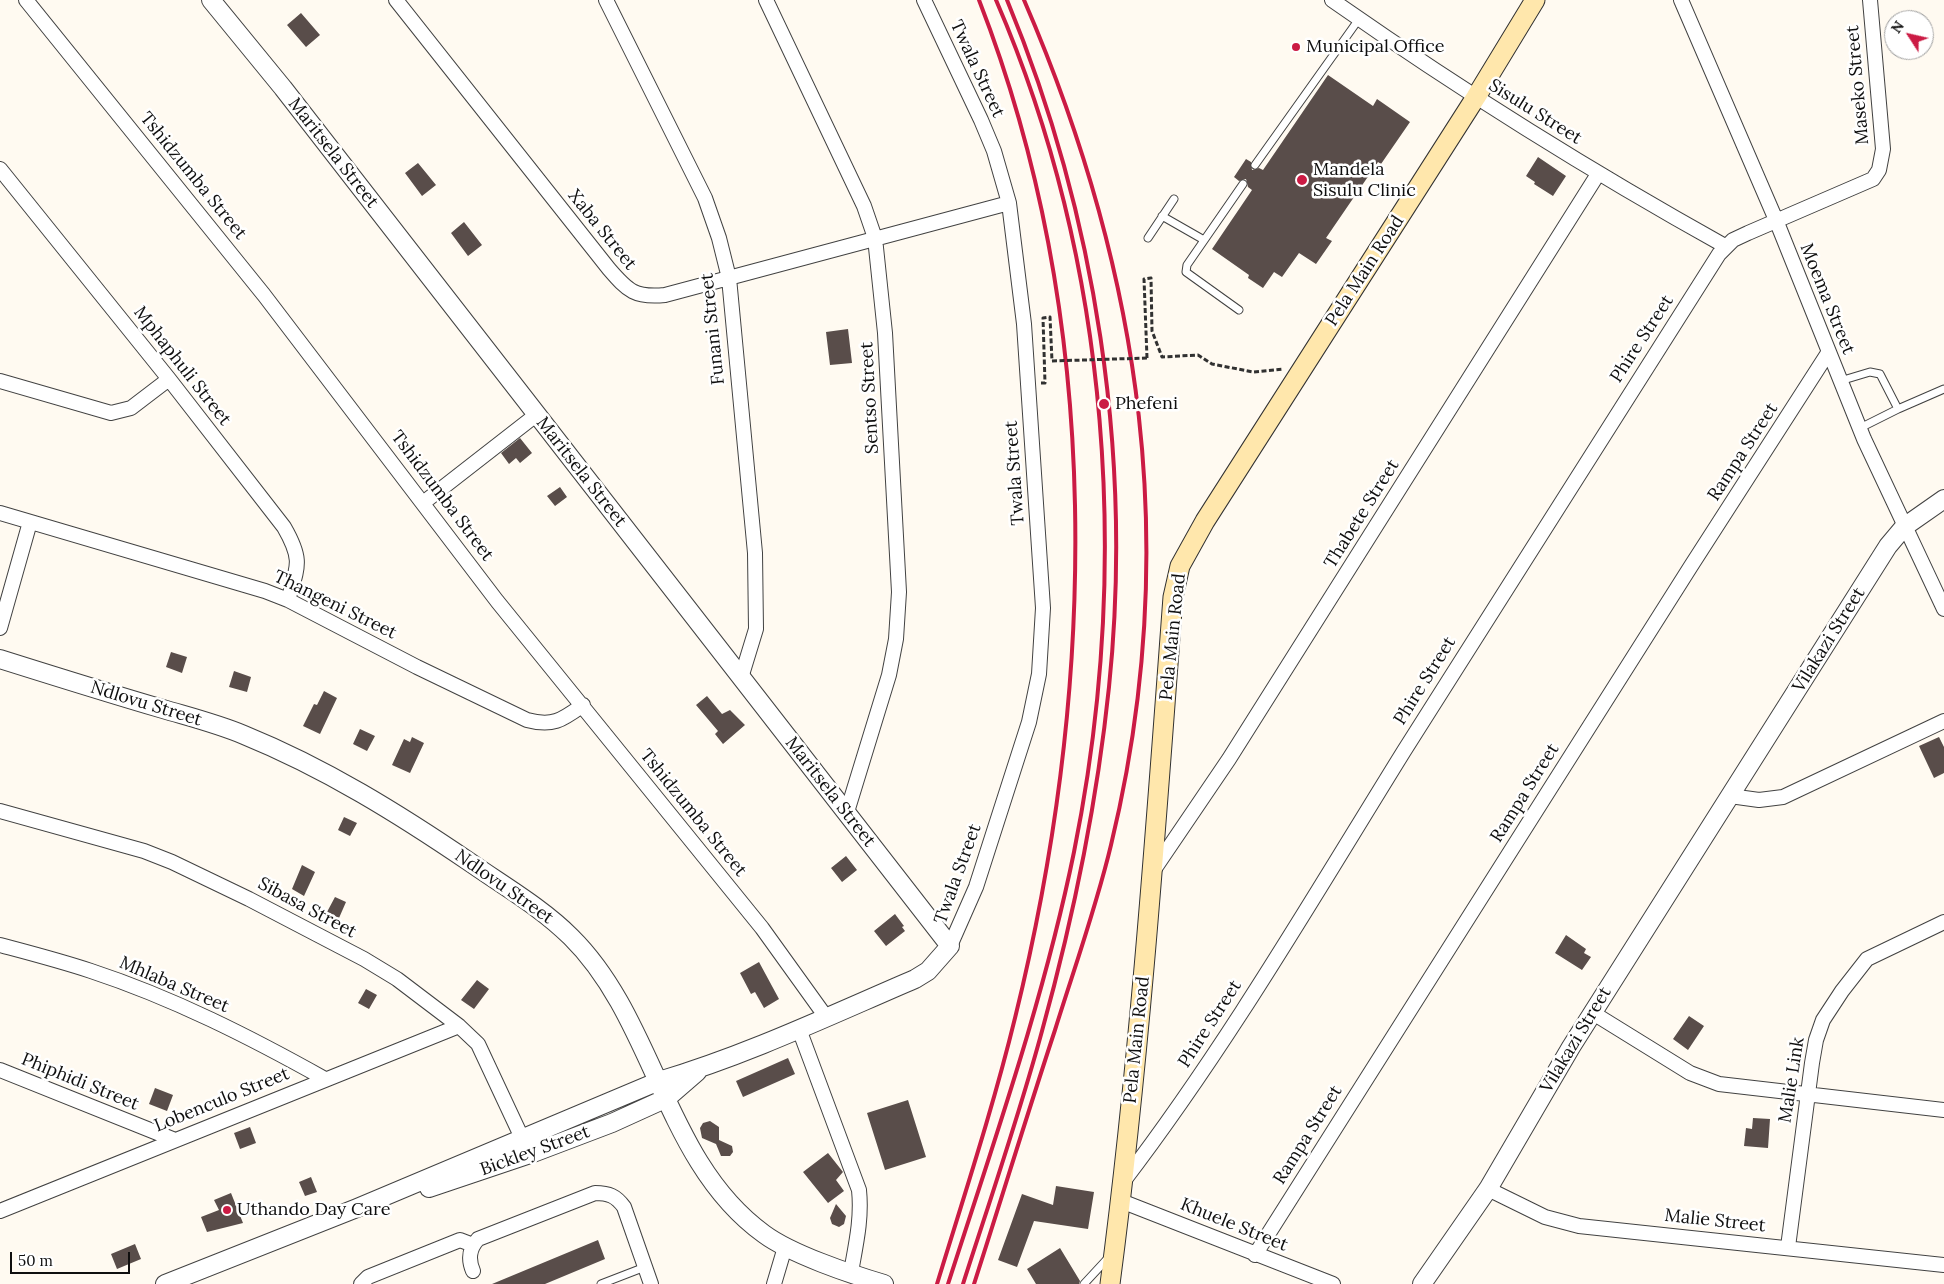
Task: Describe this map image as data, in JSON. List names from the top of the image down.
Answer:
{
  "streets": {
    "main road": ["Pela Main Road"],
    "street": [
      "Twala Street",
      "Maseko Street",
      "Sisulu Street",
      "Maritsela Street",
      "Tshidzumba Street",
      "Xaba Street",
      "Moema Street",
      "Funani Street",
      "Phire Street",
      "Mphaphuli Street",
      "Sentso Street",
      "Rampa Street",
      "Thabete Street",
      "Thangeni Street",
      "Vilakazi Street",
      "Ndlovu Street",
      "Sibasa Street",
      "Mhlaba Street",
      "Malie Link",
      "Phiphidi Street",
      "Lobenculo Street",
      "Bickley Street",
      "Malie Street",
      "Khuele Street"
    ]
  },
  "crossings": [
    ["Twala Street", "Maritsela Street"],
    ["Twala Street", "Xaba Street"],
    ["Twala Street", "Bickley Street"],
    ["Maseko Street", "Moema Street"],
    ["Sisulu Street", "Pela Main Road"],
    ["Sisulu Street", "Phire Street"],
    ["Sisulu Street", "Thabete Street"],
    ["Maritsela Street", "Funani Street"],
    ["Maritsela Street", "Sentso Street"],
    ["Maritsela Street", "Bickley Street"],
    ["Tshidzumba Street", "Thangeni Street"],
    ["Tshidzumba Street", "Bickley Street"],
    ["Xaba Street", "Funani Street"],
    ["Xaba Street", "Sentso Street"],
    ["Pela Main Road", "Phire Street"],
    ["Pela Main Road", "Thabete Street"],
    ["Pela Main Road", "Khuele Street"],
    ["Moema Street", "Rampa Street"],
    ["Moema Street", "Vilakazi Street"],
    ["Phire Street", "Khuele Street"],
    ["Mphaphuli Street", "Thangeni Street"],
    ["Rampa Street", "Khuele Street"],
    ["Vilakazi Street", "Malie Street"],
    ["Ndlovu Street", "Bickley Street"],
    ["Sibasa Street", "Lobenculo Street"],
    ["Sibasa Street", "Bickley Street"],
    ["Mhlaba Street", "Lobenculo Street"],
    ["Malie Link", "Malie Street"],
    ["Phiphidi Street", "Lobenculo Street"]
  ],
  "places": [
    "Municipal Office",
    "Mandela Sisulu Clinic",
    "Phefeni",
    "Uthando Day Care"
  ],
  "scale_bar": "50 m",
  "north": "top left"
}
